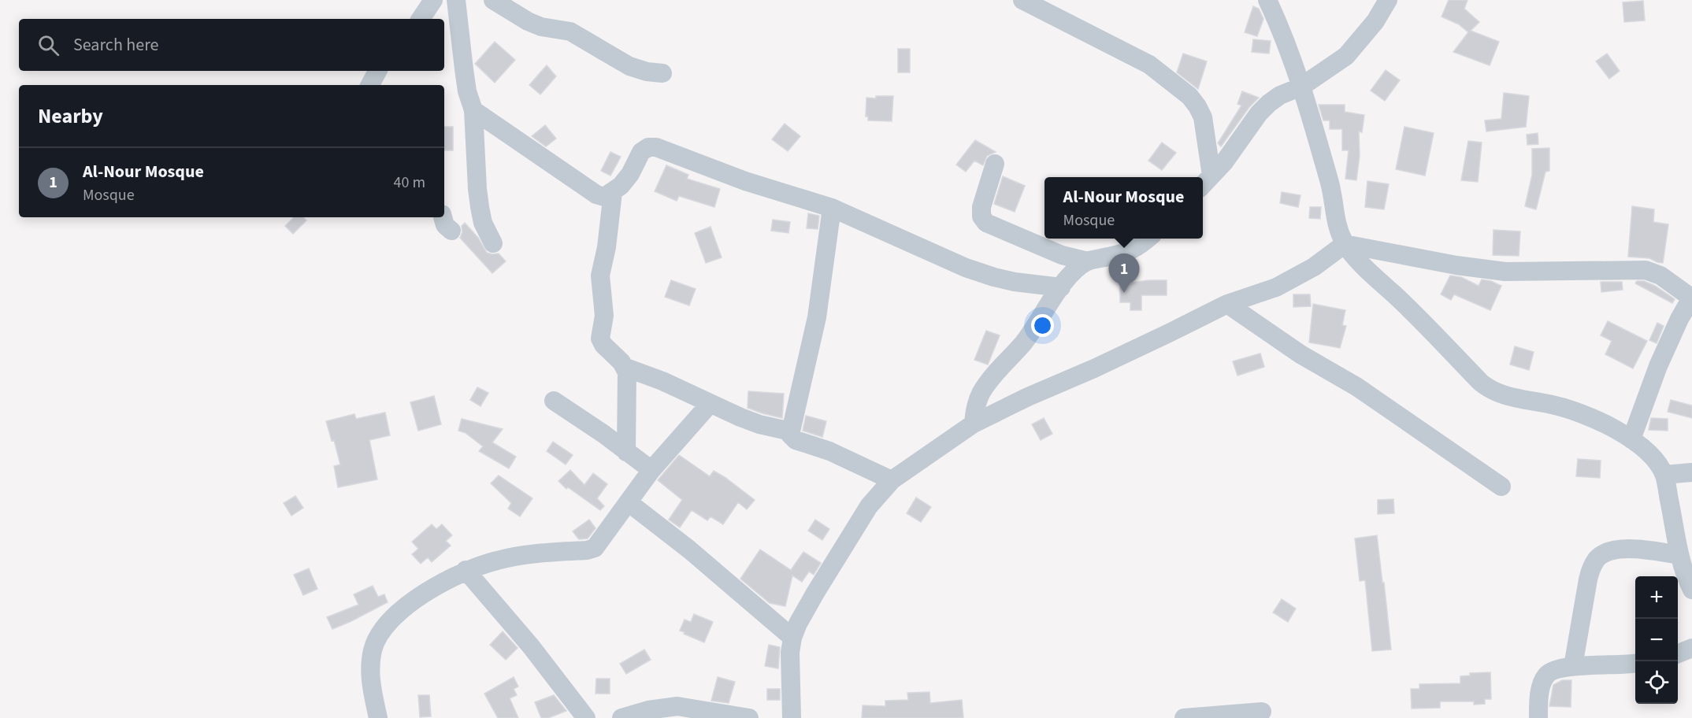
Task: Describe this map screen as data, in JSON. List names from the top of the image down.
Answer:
{
  "page": {
    "search": "Search here",
    "heading": "Nearby",
    "list": [
      {
        "mark": "1",
        "name": "Al-Nour Mosque",
        "note": "Mosque",
        "value": "40 m"
      }
    ],
    "popup": ["Al-Nour Mosque", "Mosque"],
    "pins": "1",
    "map_buttons": ["+", "−"]
  }
}
